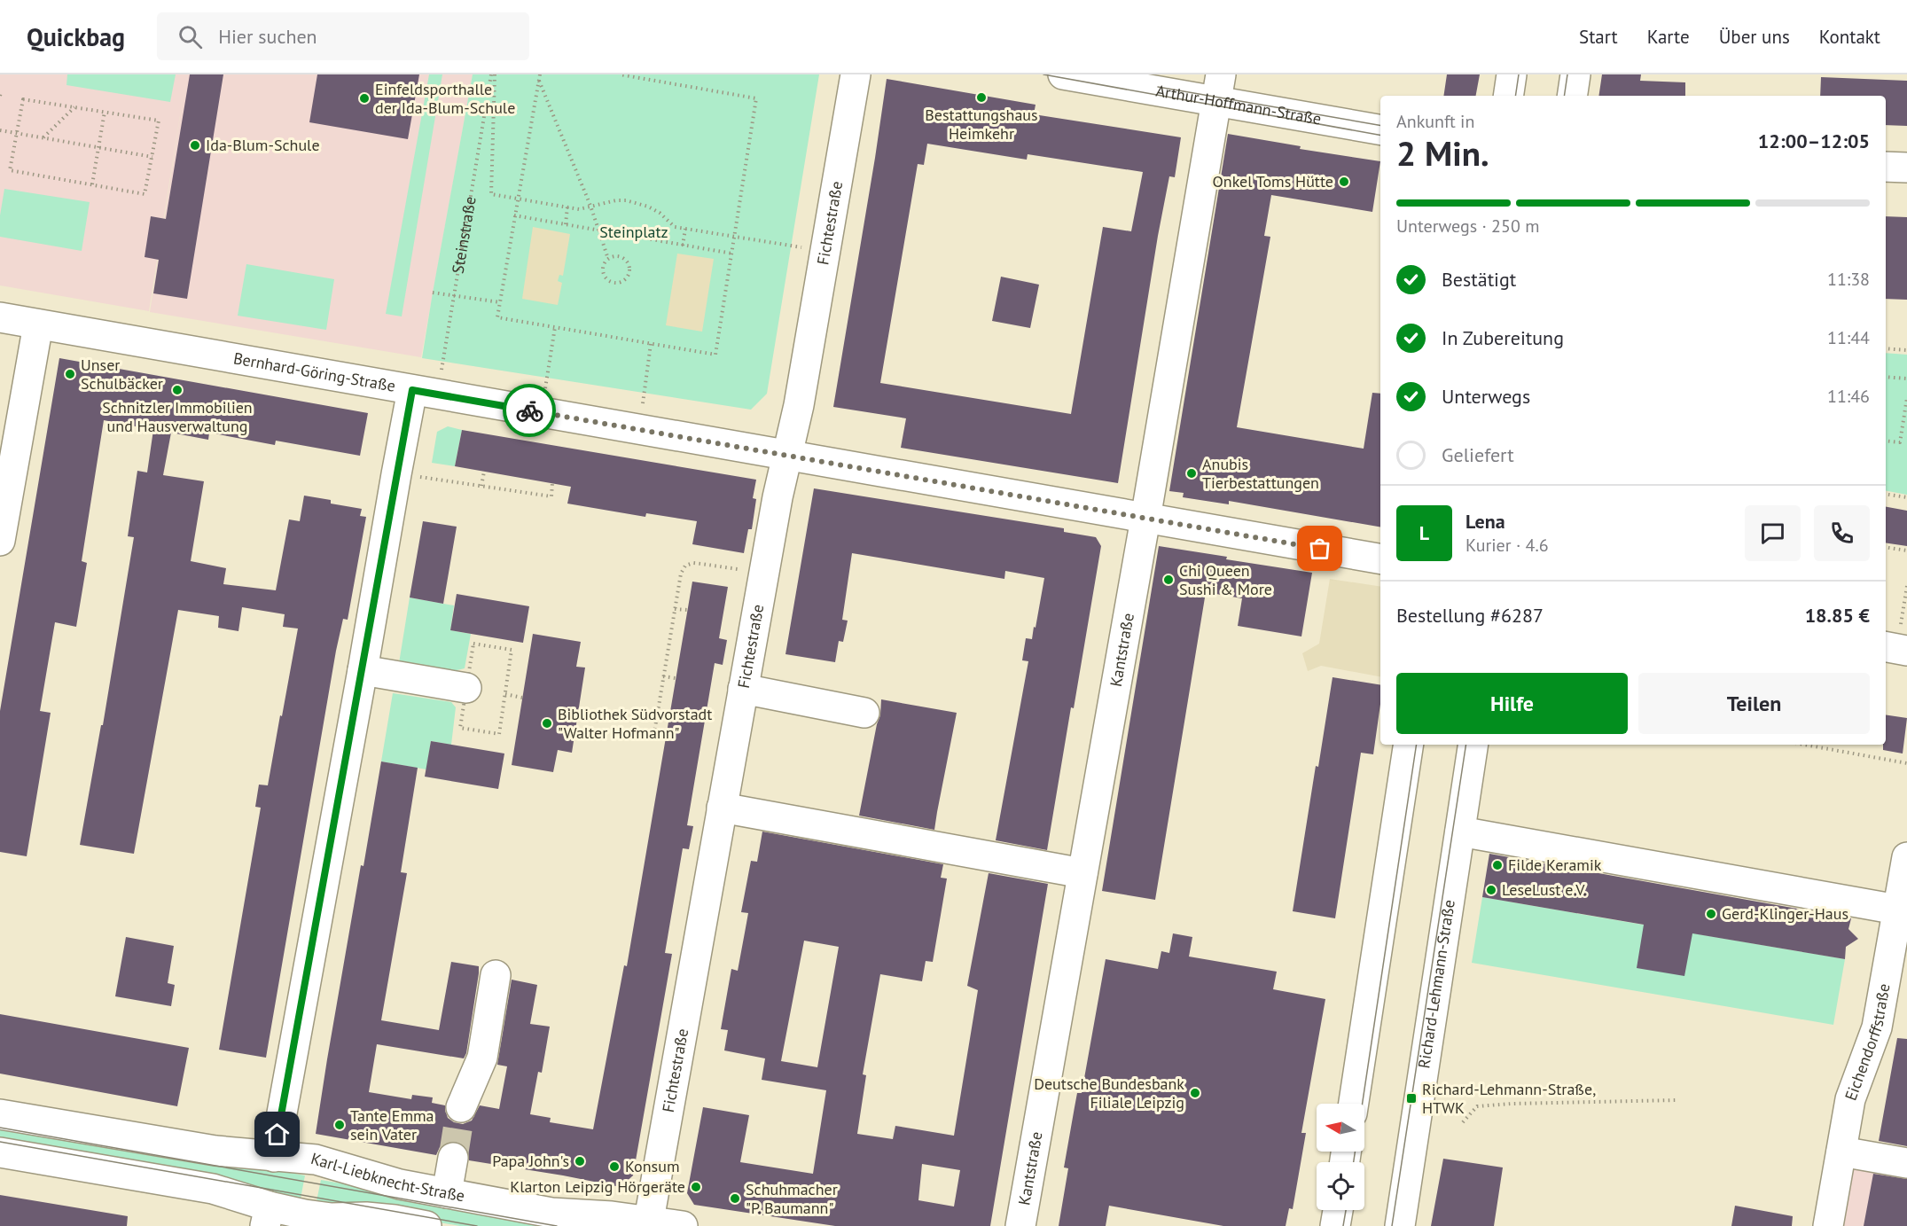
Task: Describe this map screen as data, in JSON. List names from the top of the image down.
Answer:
{
  "streets": {
    "street": [
      "Arthur-Hoffmann-Straße",
      "Fichtestraße",
      "Bernhard-Göring-Straße",
      "Kantstraße",
      "Richard-Lehmann-Straße",
      "Eichendorffstraße",
      "Karl-Liebknecht-Straße"
    ],
    "path": ["Steinstraße"]
  },
  "crossings": [
    ["Arthur-Hoffmann-Straße", "Kantstraße"],
    ["Fichtestraße", "Bernhard-Göring-Straße"],
    ["Fichtestraße", "Karl-Liebknecht-Straße"],
    ["Steinstraße", "Bernhard-Göring-Straße"],
    ["Bernhard-Göring-Straße", "Kantstraße"]
  ],
  "parks": ["Steinplatz"],
  "places": {
    "other": [
      "Bestattungshaus Heimkehr",
      "Einfeldsporthalle der Ida-Blum-Schule",
      "Ida-Blum-Schule",
      "Onkel Toms Hütte",
      "Unser Schulbäcker",
      "Schnitzler Immobilien und Hausverwaltung",
      "Anubis Tierbestattungen",
      "Chi Queen Sushi & More",
      "Bibliothek Südvorstadt \"Walter Hofmann\"",
      "Filde Keramik",
      "LeseLust e.V.",
      "Gerd-Klinger-Haus",
      "Deutsche Bundesbank Filiale Leipzig",
      "Tante Emma sein Vater",
      "Papa John's",
      "Konsum",
      "Klarton Leipzig Hörgeräte",
      "Schuhmacher \"P. Baumann\""
    ],
    "transit": ["Richard-Lehmann-Straße, HTWK"]
  },
  "north": "left",
  "page": {
    "header": "Quickbag",
    "search": "Hier suchen",
    "nav": [
      "Start",
      "Karte",
      "Über uns",
      "Kontakt"
    ],
    "heading": ["2 Min.", "Ankunft in", "12:00–12:05"],
    "panel": [
      "Lena",
      "Kurier · 4.6",
      "Bestellung #6287",
      "18.85 €"
    ],
    "bar": "Unterwegs · 250 m",
    "list": [
      ["Bestätigt", "11:38"],
      ["In Zubereitung", "11:44"],
      ["Unterwegs", "11:46"],
      "Geliefert"
    ],
    "round": "L",
    "buttons": ["Hilfe", "Teilen"]
  }
}
